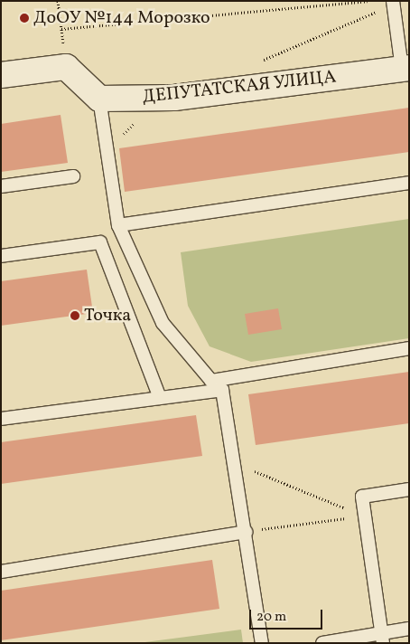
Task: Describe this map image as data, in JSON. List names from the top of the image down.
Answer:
{
  "streets": {
    "street": ["ДЕПУТАТСКАЯ УЛИЦА"]
  },
  "places": ["ДоОУ №144 Морозко", "Точка"],
  "scale_bar": "20 m"
}
